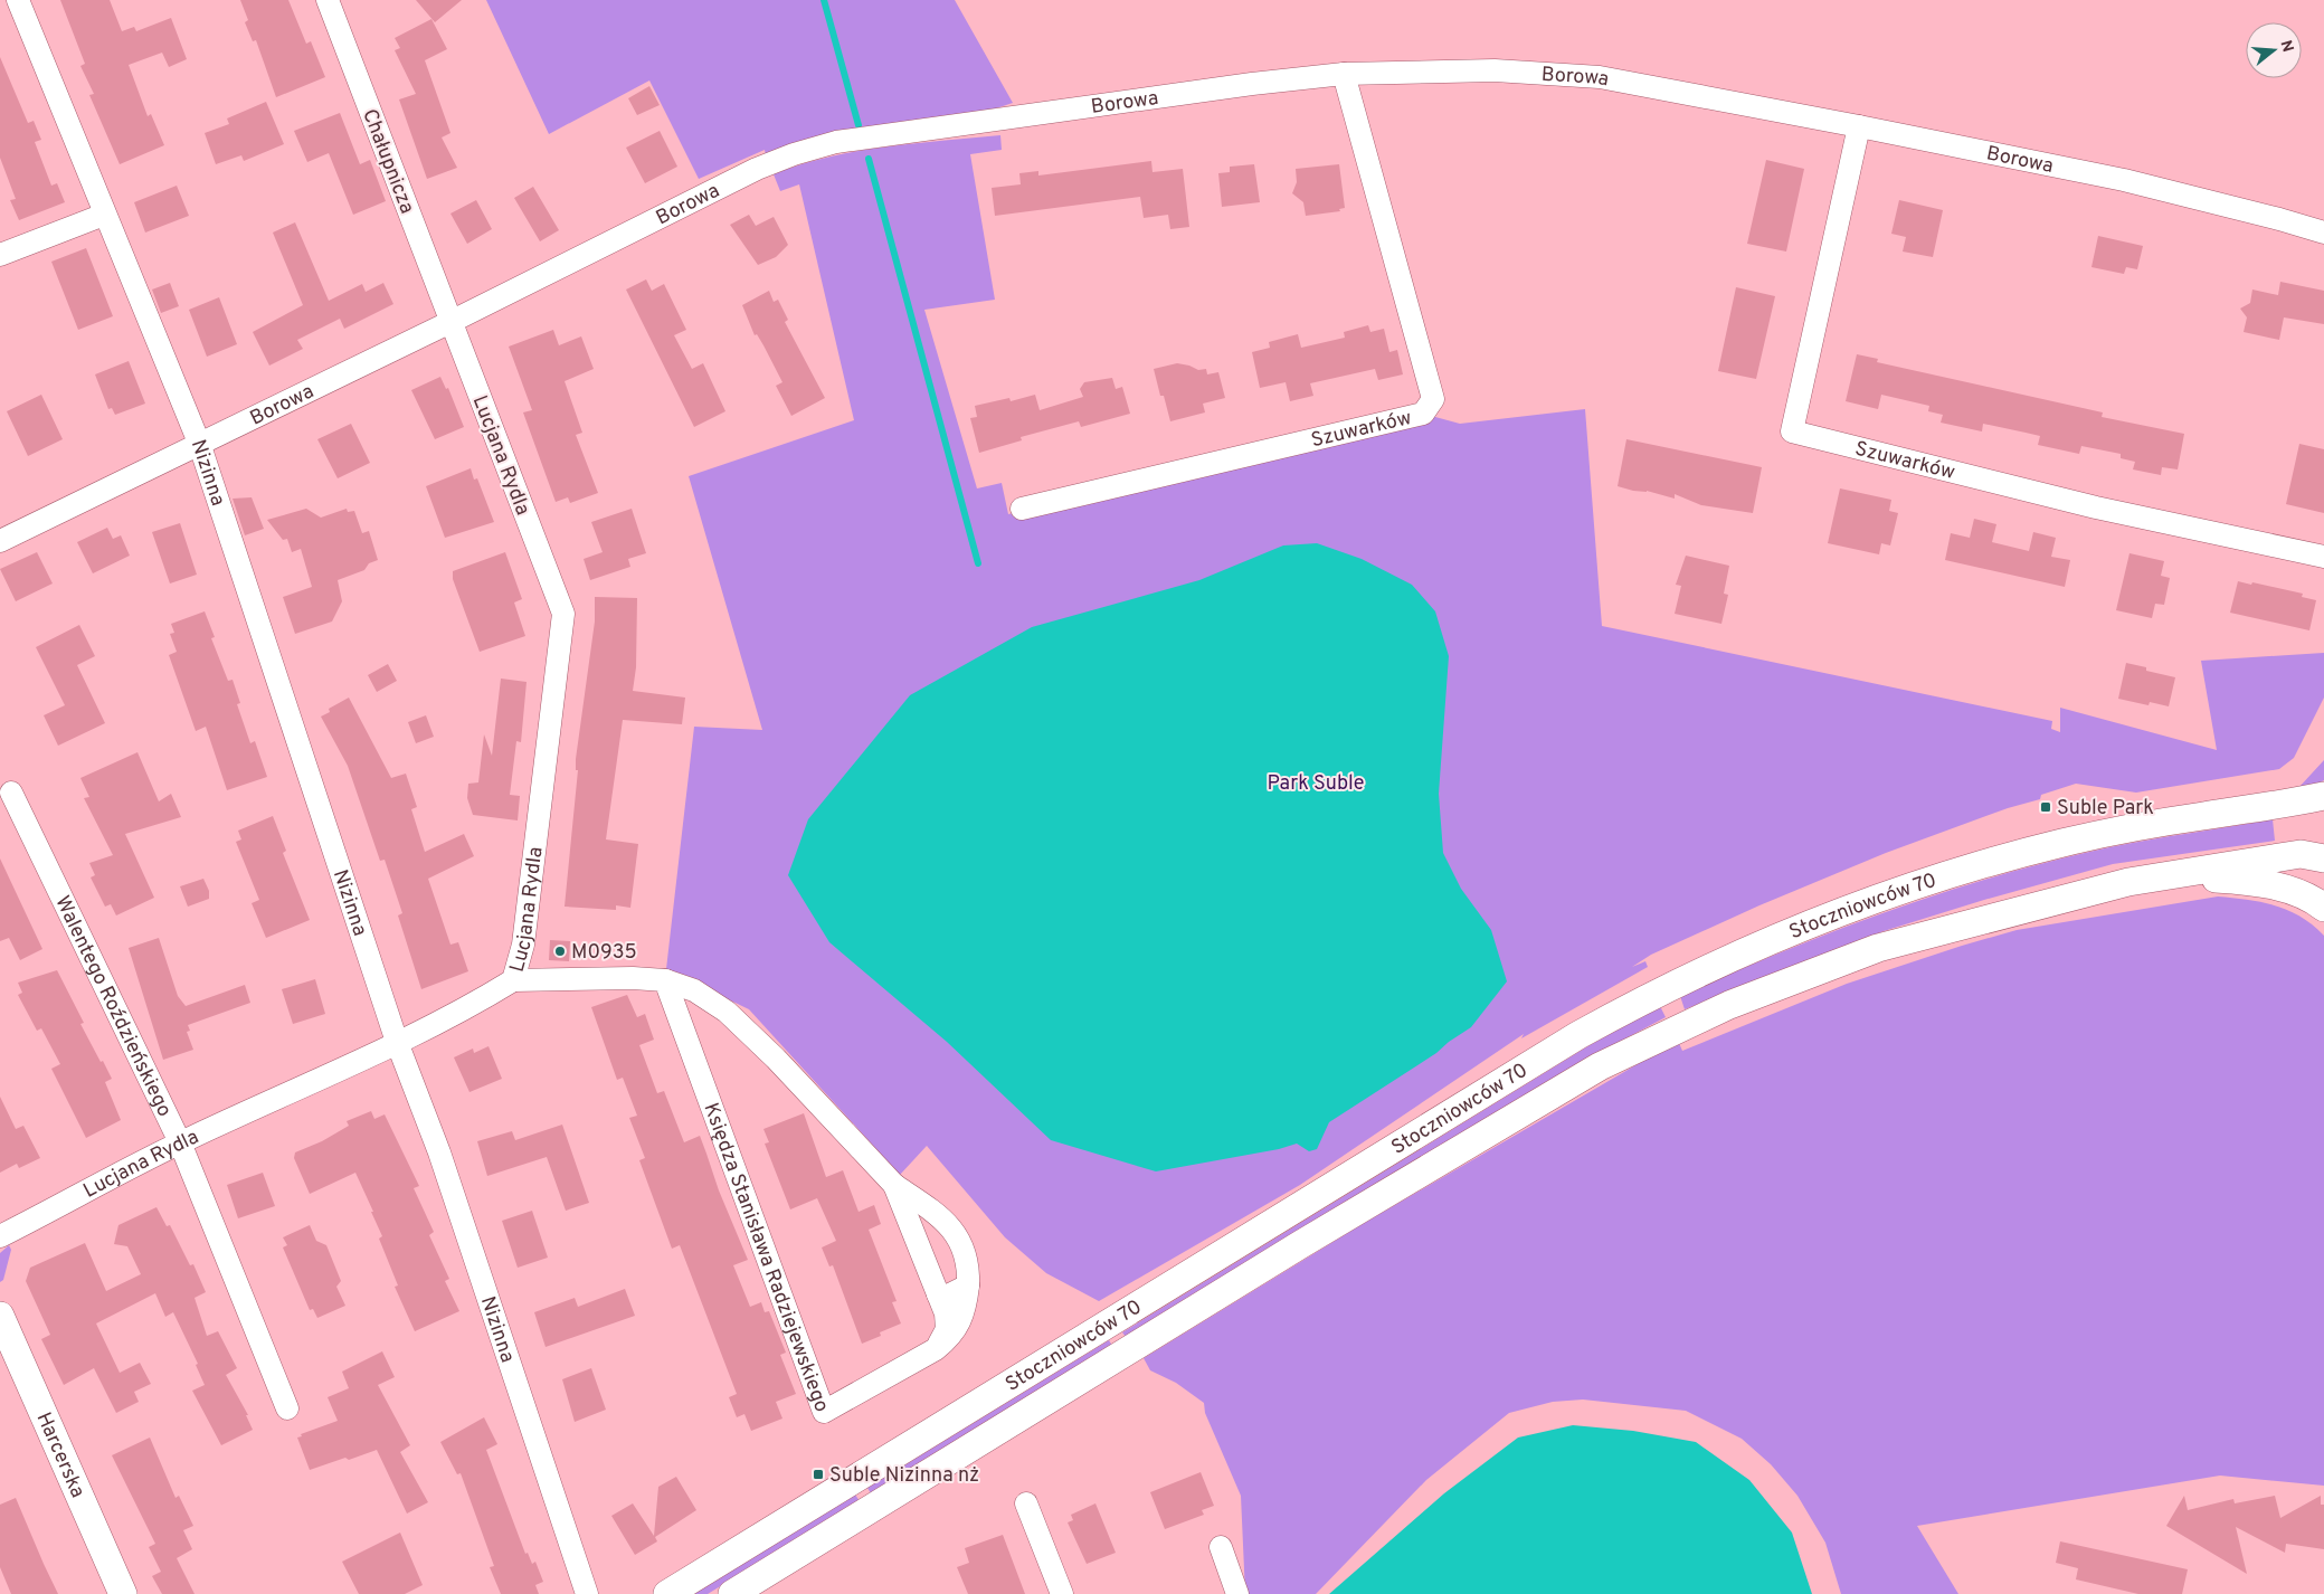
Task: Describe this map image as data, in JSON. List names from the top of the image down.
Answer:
{
  "streets": {
    "street": [
      "Borowa",
      "Chałupnicza",
      "Szuwarków",
      "Lucjana Rydla",
      "Nizinna",
      "Stoczniowców 70",
      "Walentego Roździeńskiego",
      "Księdza Stanisława Radziejewskiego",
      "Harcerska"
    ]
  },
  "crossings": [
    ["Borowa", "Chałupnicza"],
    ["Borowa", "Szuwarków"],
    ["Borowa", "Lucjana Rydla"],
    ["Borowa", "Nizinna"],
    ["Chałupnicza", "Lucjana Rydla"],
    ["Lucjana Rydla", "Nizinna"],
    ["Lucjana Rydla", "Walentego Roździeńskiego"],
    ["Lucjana Rydla", "Księdza Stanisława Radziejewskiego"]
  ],
  "parks": ["Park Suble"],
  "places": {
    "transit": ["Suble Park", "Suble Nizinna nż"],
    "other": ["M0935"]
  },
  "north": "right"
}
